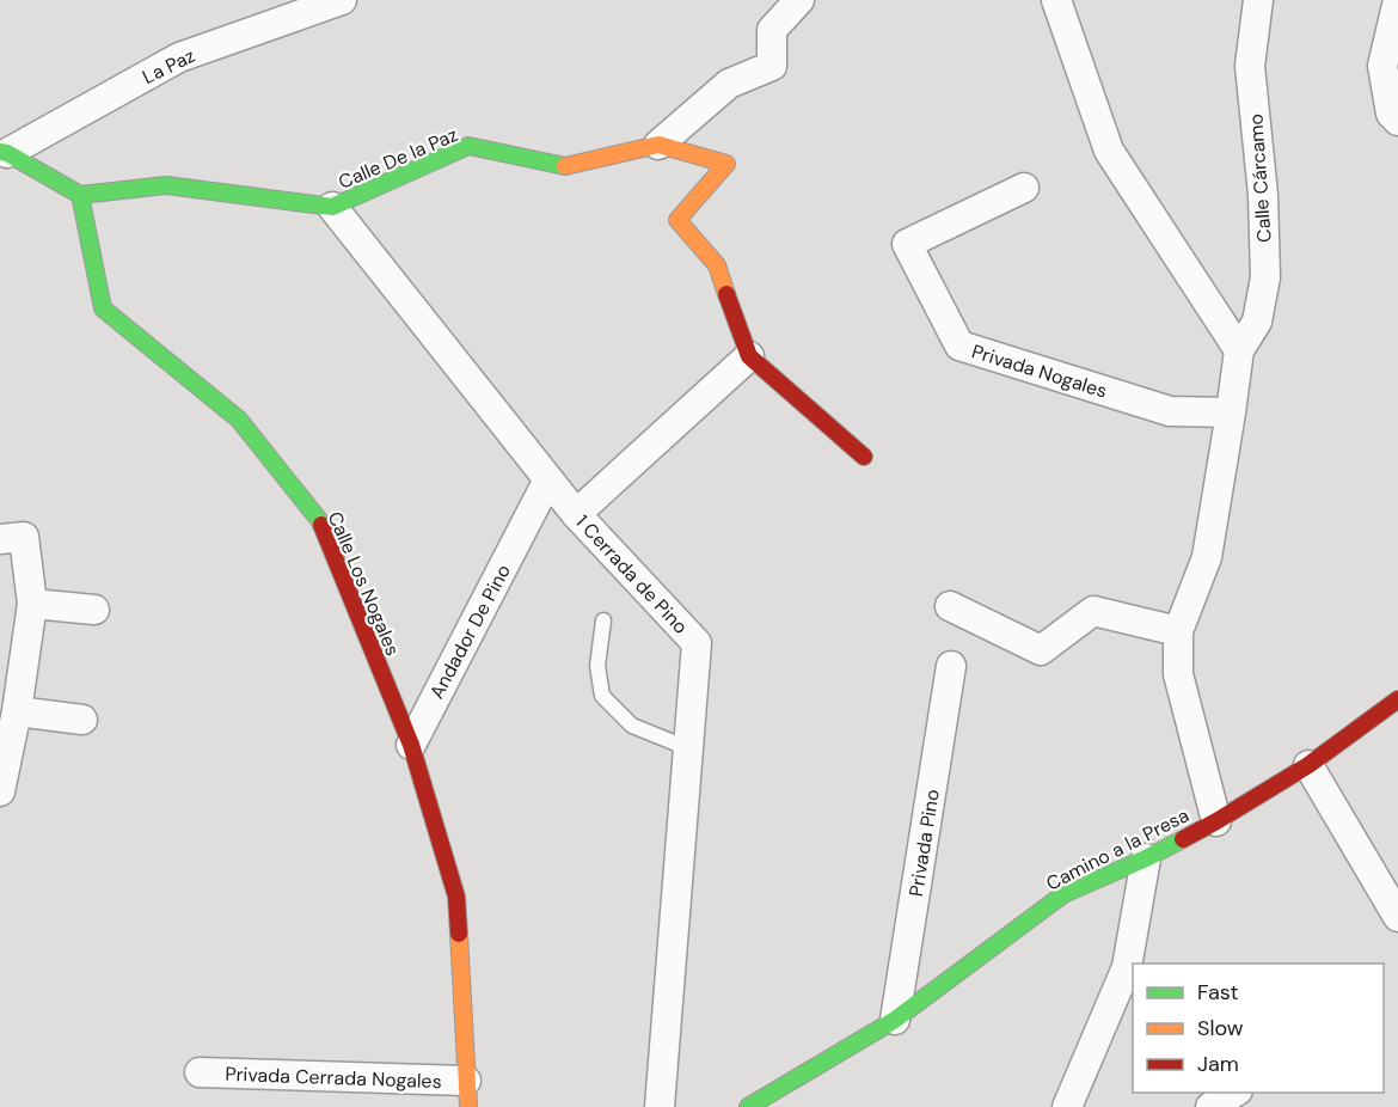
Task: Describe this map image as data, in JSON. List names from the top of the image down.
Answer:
{
  "streets": {
    "street": [
      "La Paz",
      "Calle De la Paz",
      "Calle Cárcamo",
      "Privada Nogales",
      "1 Cerrada de Pino",
      "Calle Los Nogales",
      "Andador De Pino",
      "Privada Pino",
      "Camino a la Presa",
      "Privada Cerrada Nogales"
    ]
  },
  "crossings": [
    ["Calle De la Paz", "1 Cerrada de Pino"],
    ["Calle De la Paz", "Calle Los Nogales"],
    ["1 Cerrada de Pino", "Andador De Pino"],
    ["Calle Los Nogales", "Andador De Pino"],
    ["Calle Los Nogales", "Privada Cerrada Nogales"],
    ["Privada Pino", "Camino a la Presa"]
  ],
  "legend": ["Fast", "Slow", "Jam"]
}
